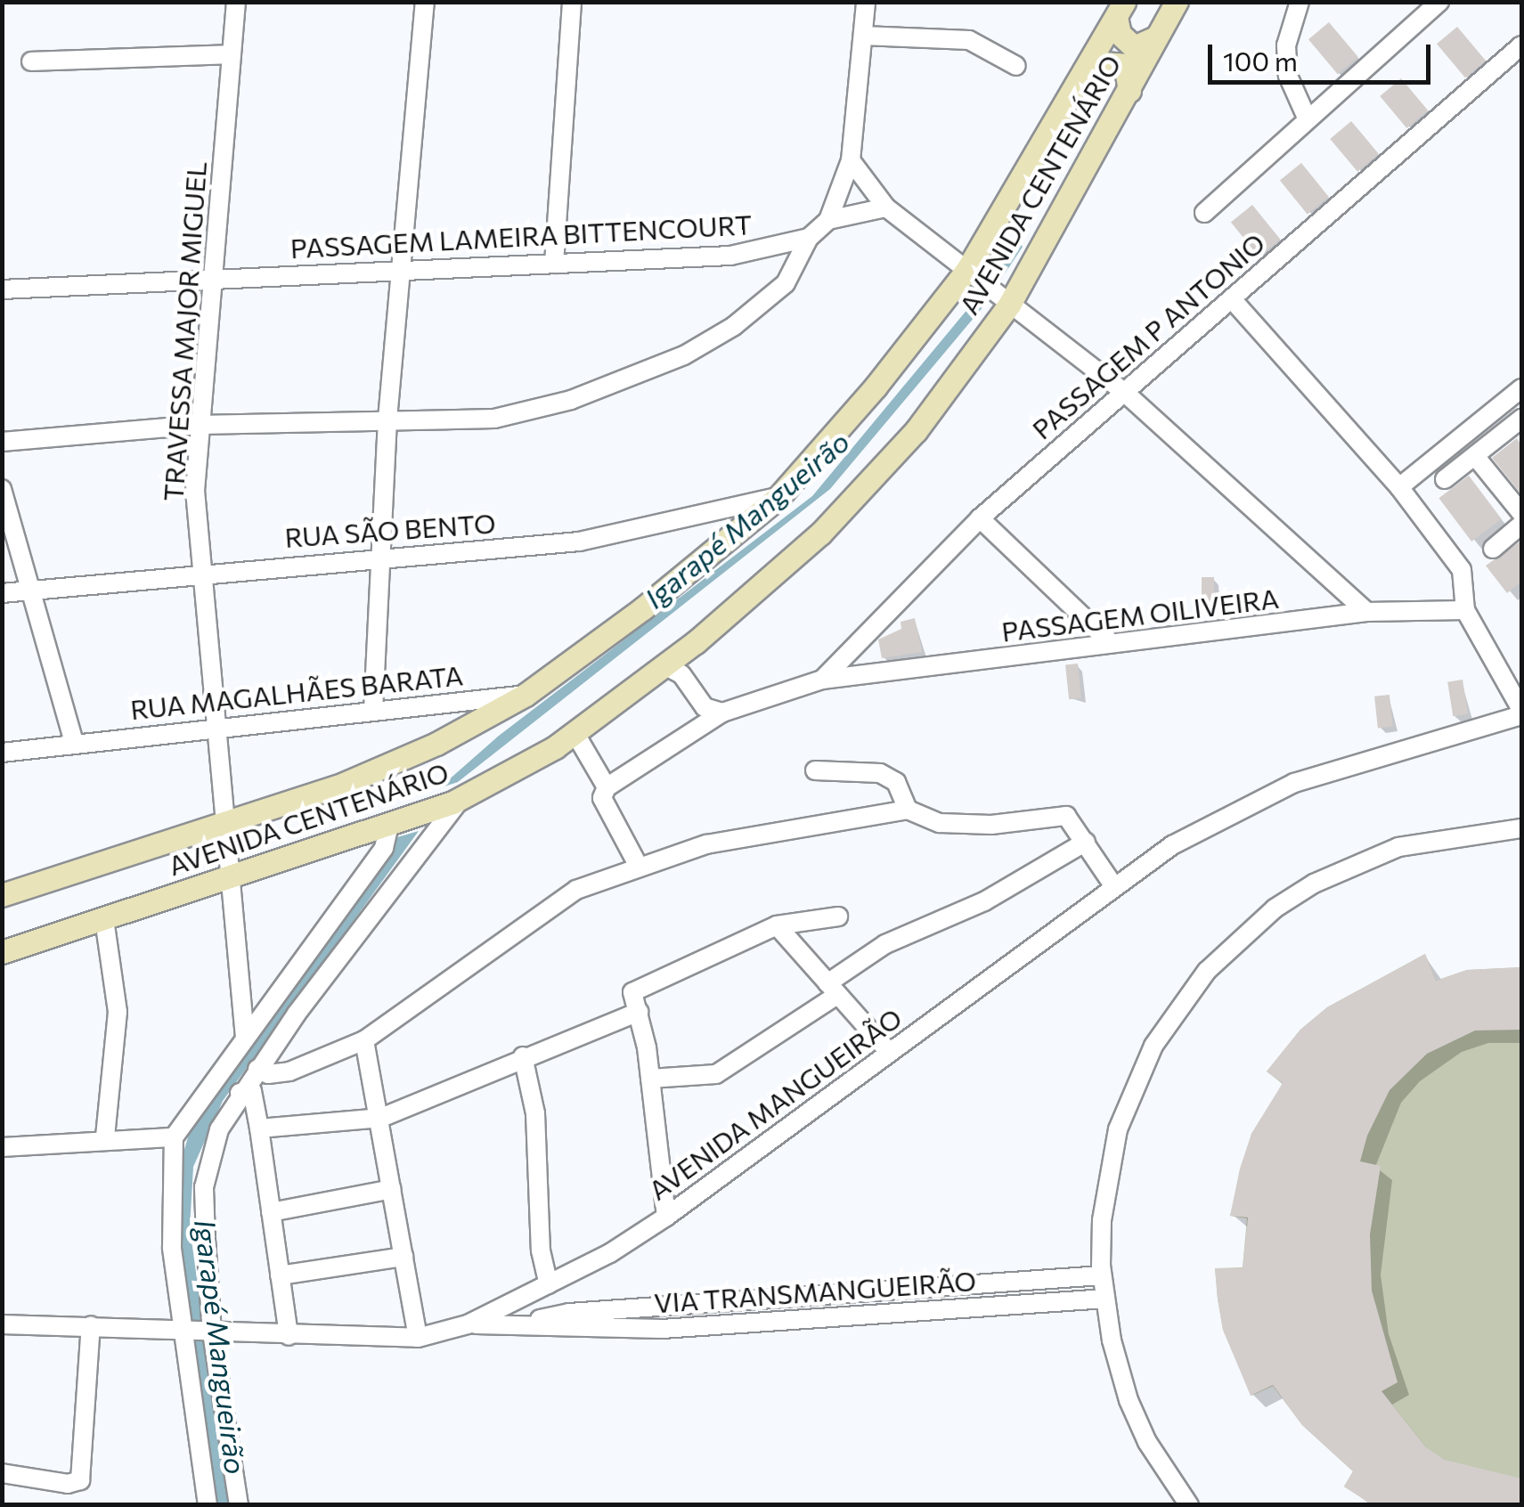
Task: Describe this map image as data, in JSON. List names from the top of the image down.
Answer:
{
  "streets": {
    "main road": ["AVENIDA CENTENÁRIO"],
    "street": [
      "PASSAGEM LAMEIRA BITTENCOURT",
      "TRAVESSA MAJOR MIGUEL",
      "PASSAGEM P ANTONIO",
      "RUA SÃO BENTO",
      "PASSAGEM OILIVEIRA",
      "RUA MAGALHÃES BARATA",
      "AVENIDA MANGUEIRÃO",
      "VIA TRANSMANGUEIRÃO"
    ]
  },
  "crossings": [
    ["AVENIDA CENTENÁRIO", "TRAVESSA MAJOR MIGUEL"],
    ["AVENIDA CENTENÁRIO", "RUA SÃO BENTO"],
    ["AVENIDA CENTENÁRIO", "RUA MAGALHÃES BARATA"],
    ["PASSAGEM LAMEIRA BITTENCOURT", "TRAVESSA MAJOR MIGUEL"],
    ["TRAVESSA MAJOR MIGUEL", "RUA SÃO BENTO"],
    ["TRAVESSA MAJOR MIGUEL", "RUA MAGALHÃES BARATA"],
    ["PASSAGEM P ANTONIO", "PASSAGEM OILIVEIRA"],
    ["AVENIDA MANGUEIRÃO", "VIA TRANSMANGUEIRÃO"]
  ],
  "water": ["Igarapé Mangueirão"],
  "scale_bar": "100 m"
}
